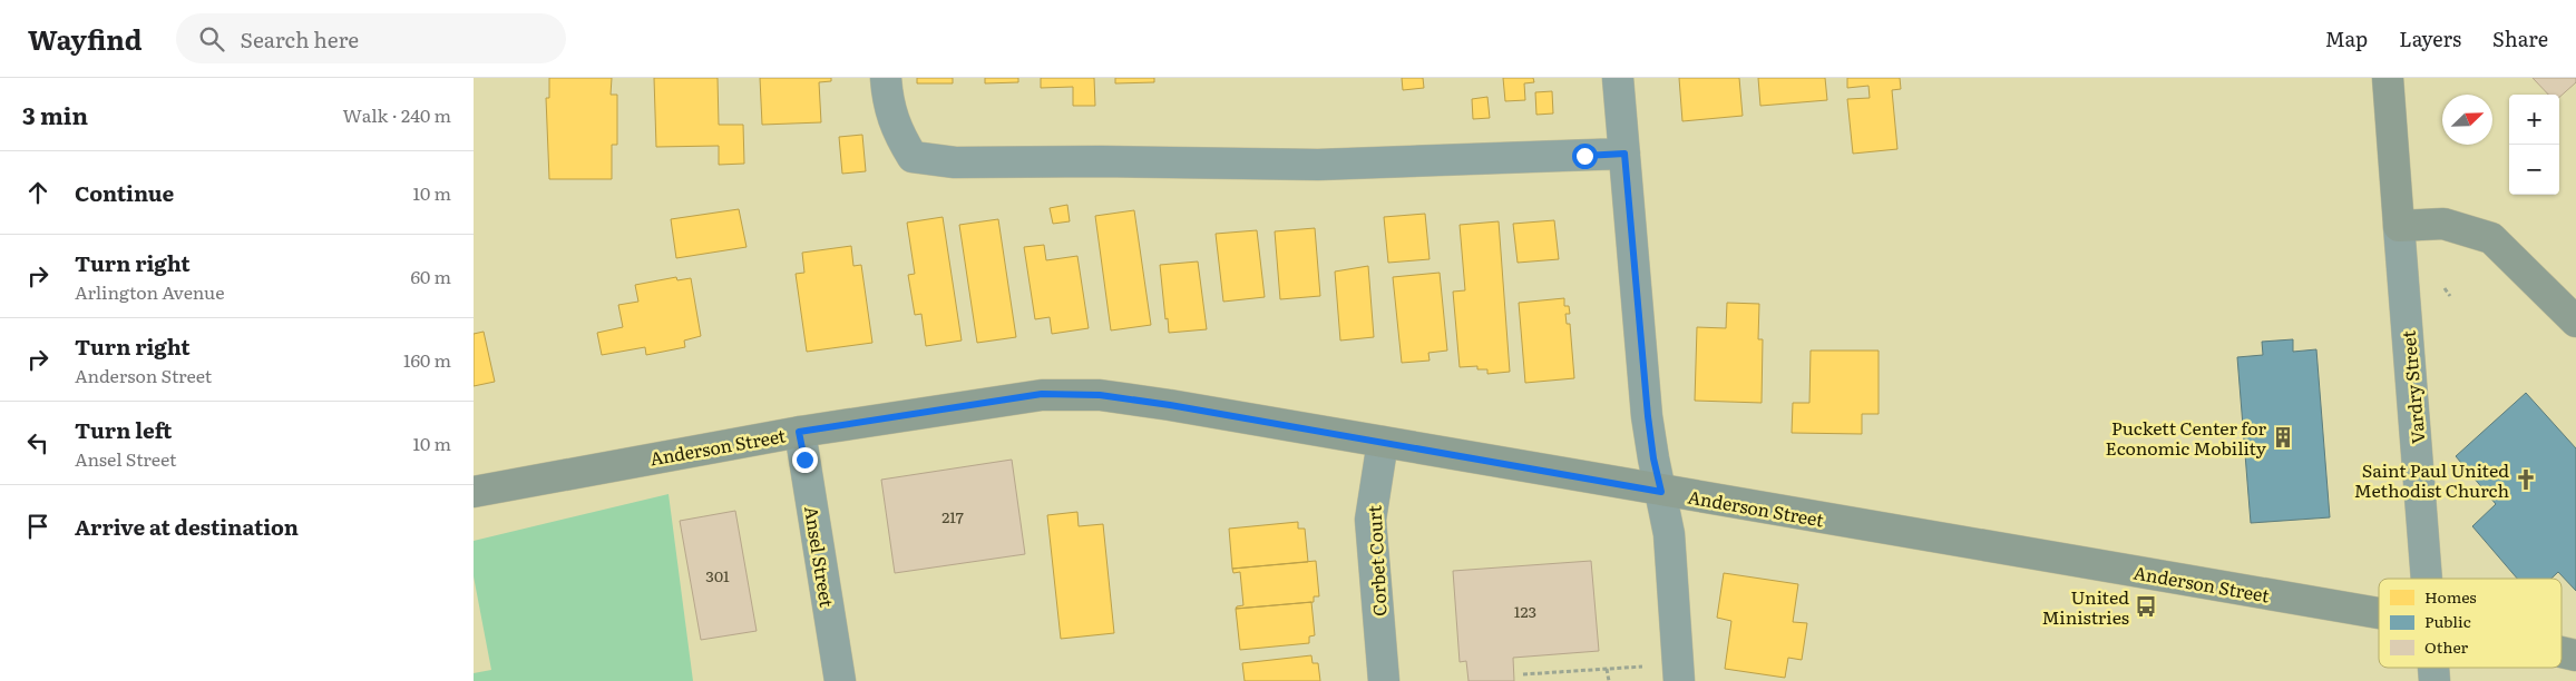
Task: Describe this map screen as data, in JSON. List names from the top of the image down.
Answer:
{
  "streets": {
    "main road": ["Anderson Street"],
    "street": ["Vardry Street", "Ansel Street", "Corbet Court"]
  },
  "crossings": [
    ["Anderson Street", "Ansel Street"],
    ["Anderson Street", "Corbet Court"]
  ],
  "places": {
    "building": ["Puckett Center for Economic Mobility"],
    "church": ["Saint Paul United Methodist Church"],
    "bus stop": ["United Ministries"]
  },
  "house_numbers": ["217", "301", "123"],
  "legend": ["Homes", "Public", "Other"],
  "north": "top right",
  "page": {
    "header": "Wayfind",
    "search": "Search here",
    "nav": ["Map", "Layers", "Share"],
    "heading": ["3 min", "Walk · 240 m"],
    "map_buttons": ["+", "−"],
    "list": [
      ["Continue", "10 m"],
      ["Turn right", "Arlington Avenue", "60 m"],
      ["Turn right", "Anderson Street", "160 m"],
      ["Turn left", "Ansel Street", "10 m"],
      "Arrive at destination"
    ]
  }
}
